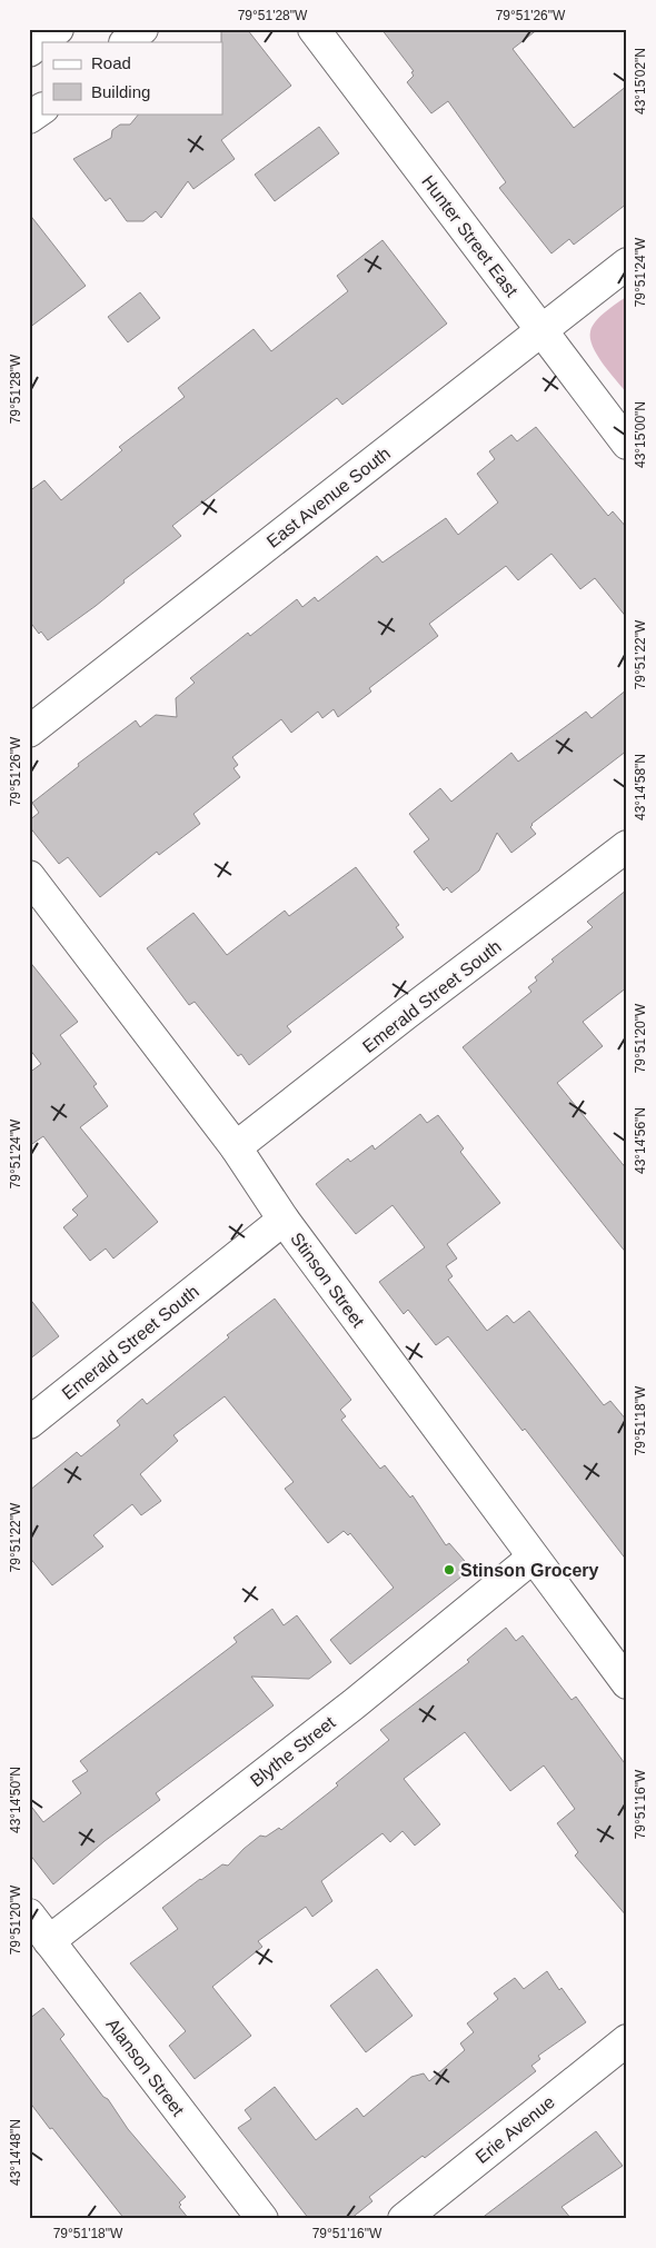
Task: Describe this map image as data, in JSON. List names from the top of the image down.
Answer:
{
  "streets": {
    "street": [
      "Hunter Street East",
      "East Avenue South",
      "Emerald Street South",
      "Stinson Street",
      "Blythe Street",
      "Alanson Street",
      "Erie Avenue"
    ]
  },
  "crossings": [
    ["Hunter Street East", "East Avenue South"],
    ["Emerald Street South", "Stinson Street"],
    ["Stinson Street", "Blythe Street"],
    ["Blythe Street", "Alanson Street"]
  ],
  "places": ["Stinson Grocery"],
  "legend": ["Road", "Building"],
  "coordinates": [
    "79°51'28\"W",
    "79°51'26\"W",
    "43°15'02\"N",
    "79°51'24\"W",
    "43°15'00\"N",
    "79°51'22\"W",
    "43°14'58\"N",
    "79°51'20\"W",
    "43°14'56\"N",
    "79°51'18\"W",
    "43°14'50\"N",
    "79°51'16\"W",
    "43°14'48\"N"
  ]
}
